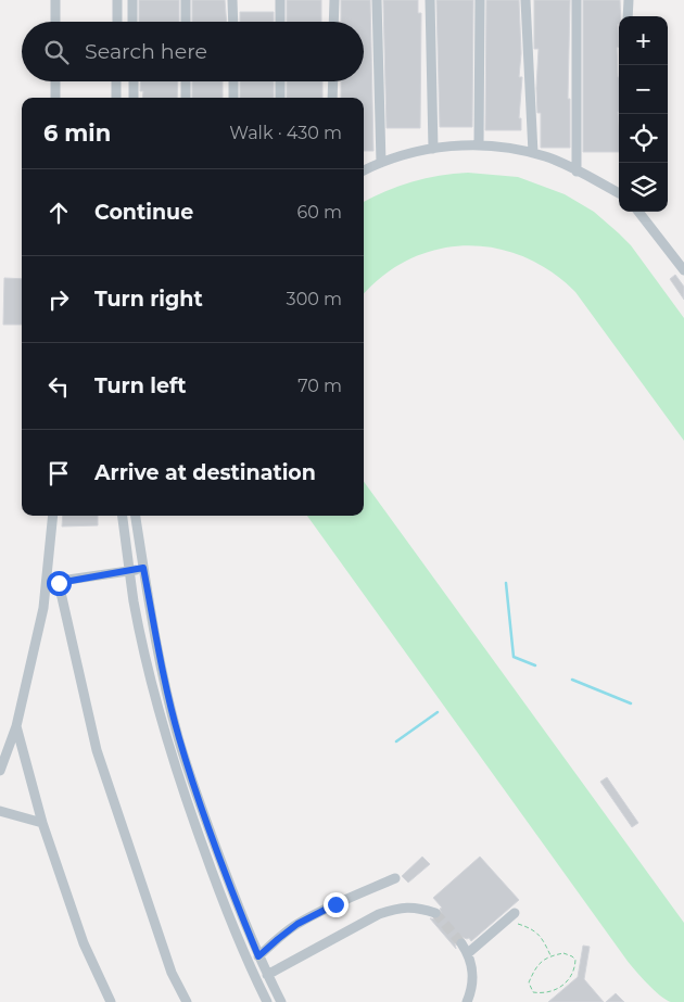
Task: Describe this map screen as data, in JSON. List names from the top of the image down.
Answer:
{
  "page": {
    "map_buttons": ["+", "−"],
    "search": "Search here",
    "heading": ["6 min", "Walk · 430 m"],
    "list": [
      ["Continue", "60 m"],
      ["Turn right", "300 m"],
      ["Turn left", "70 m"],
      "Arrive at destination"
    ]
  }
}
